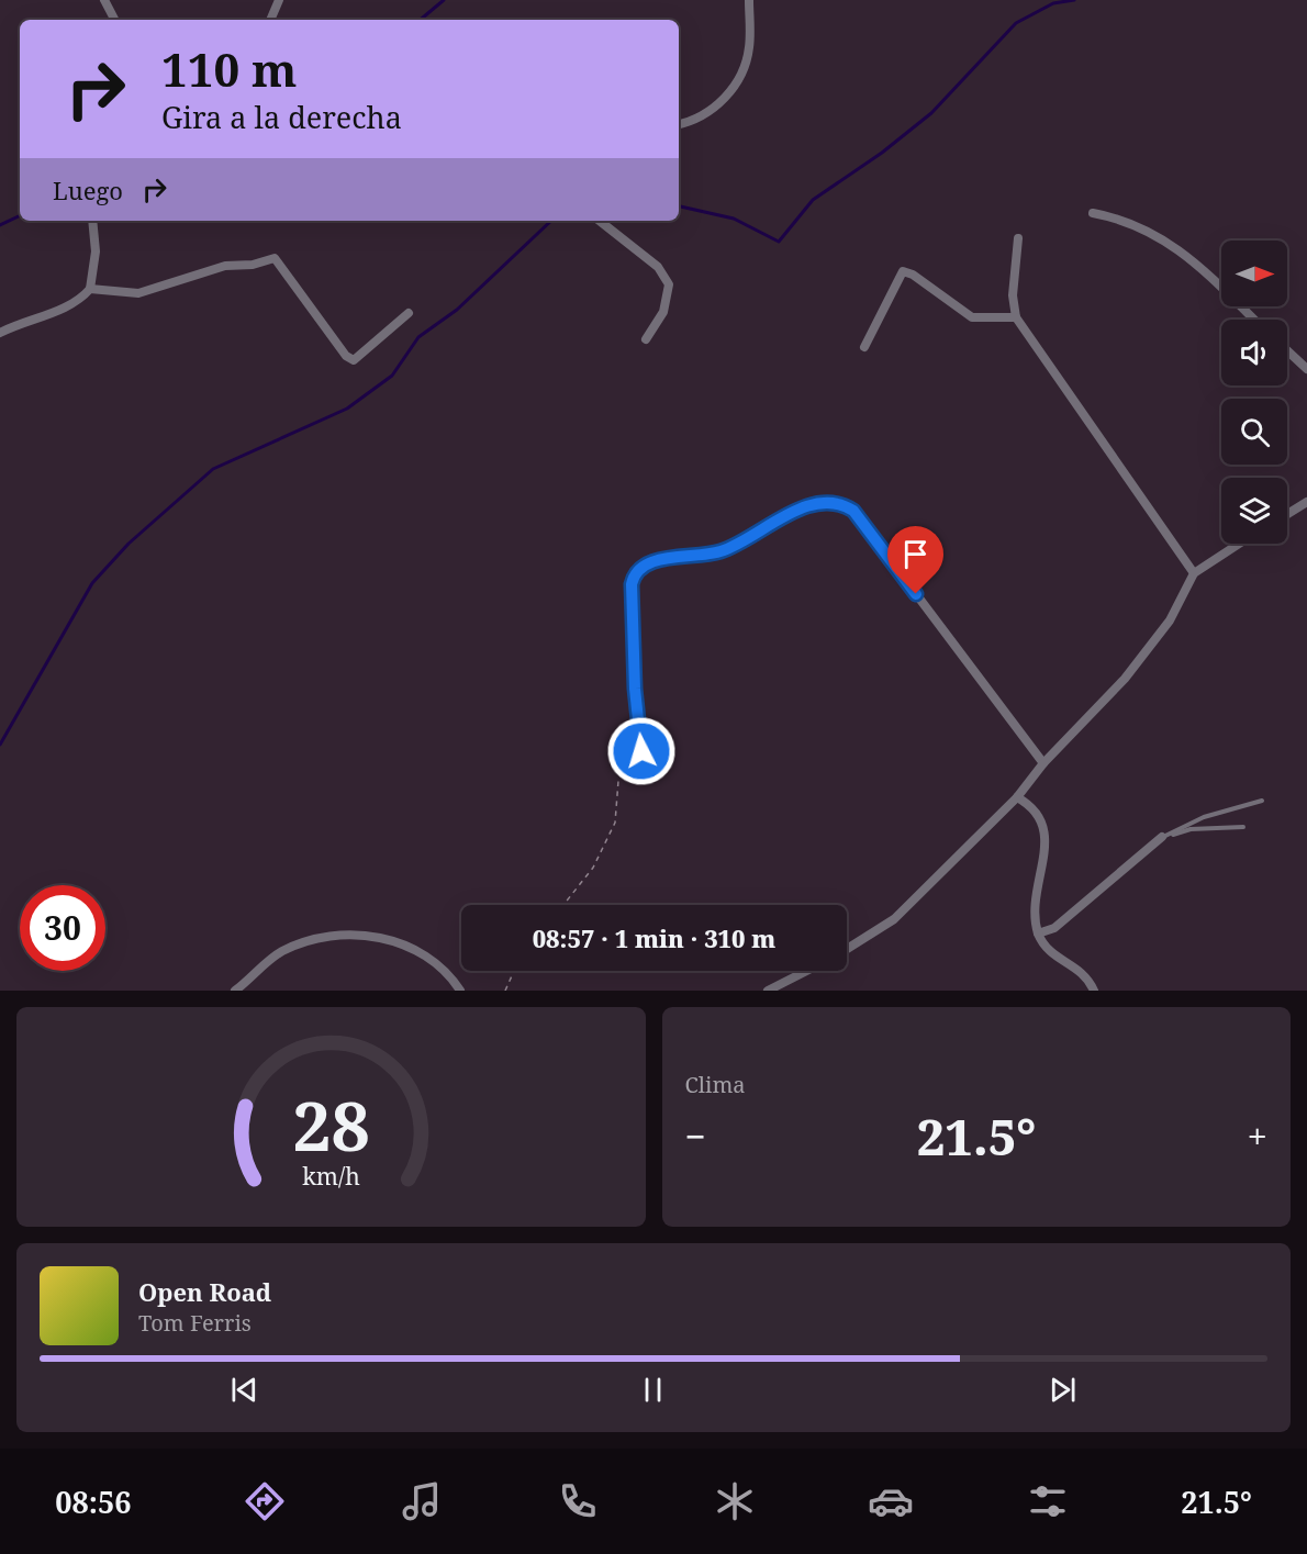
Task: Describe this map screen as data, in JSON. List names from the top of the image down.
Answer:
{
  "north": "right",
  "page": {
    "turn": ["110 m", "Gira a la derecha"],
    "then": "Luego",
    "limit": "30",
    "trip": "08:57 · 1 min · 310 m",
    "tile": "Clima",
    "heat": ["−", "21.5°", "+"],
    "song": ["Open Road", "Tom Ferris"],
    "tabs": ["08:56", "21.5°"],
    "gauge": ["28", "km/h"]
  }
}
